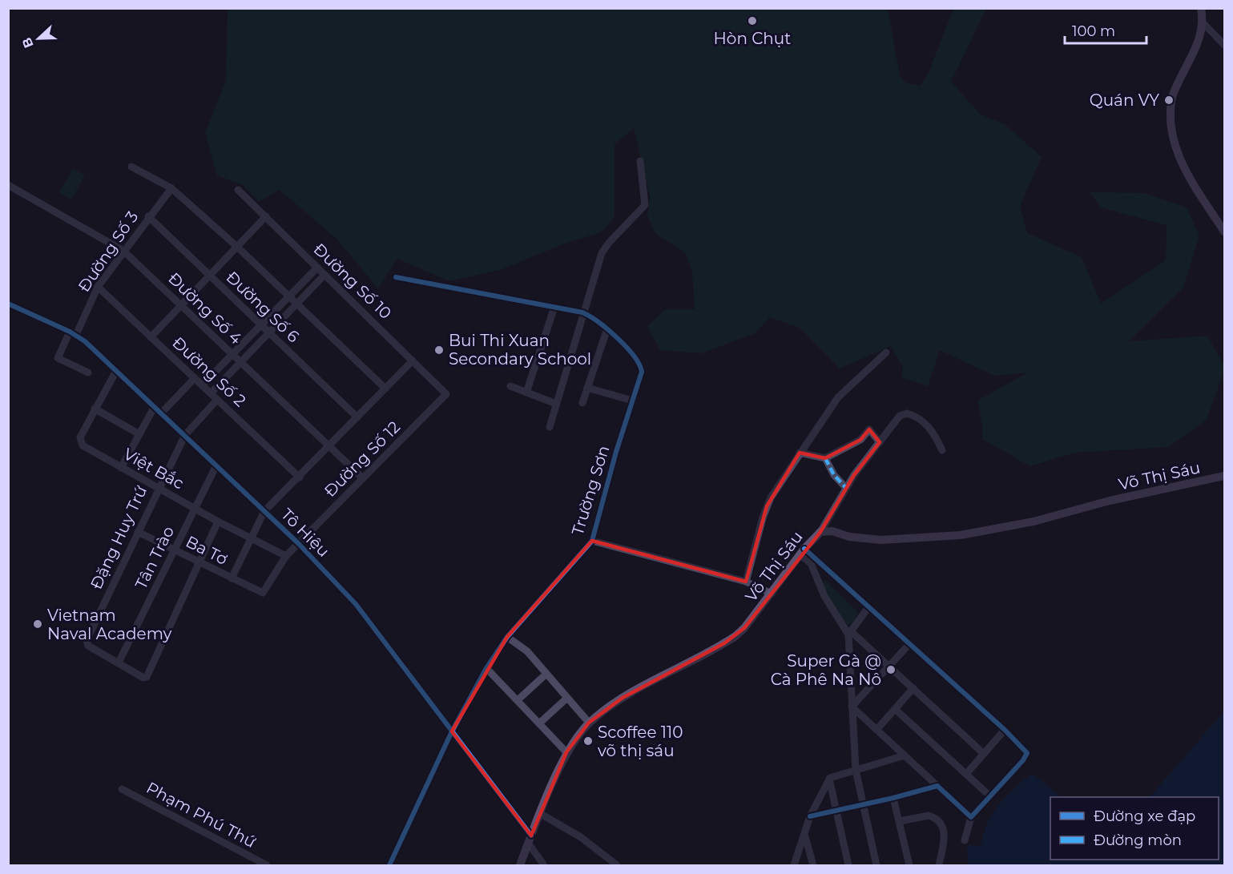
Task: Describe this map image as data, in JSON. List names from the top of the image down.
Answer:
{
  "streets": {
    "main road": ["Võ Thị Sáu"],
    "street": [
      "Đường Số 3",
      "Đường Số 10",
      "Đường Số 6",
      "Đường Số 4",
      "Đường Số 2",
      "Đường Số 12",
      "Việt Bắc",
      "Trường Sơn",
      "Tô Hiệu",
      "Đặng Huy Trứ",
      "Ba Tơ",
      "Tân Trào",
      "Phạm Phú Thứ"
    ]
  },
  "crossings": [
    ["Đường Số 3", "Đường Số 6"],
    ["Đường Số 3", "Đường Số 4"],
    ["Đường Số 3", "Đường Số 2"],
    ["Đường Số 3", "Tô Hiệu"],
    ["Đường Số 10", "Đường Số 12"],
    ["Đường Số 4", "Đường Số 12"],
    ["Đường Số 2", "Đặng Huy Trứ"],
    ["Đường Số 12", "Việt Bắc"],
    ["Đường Số 12", "Tô Hiệu"],
    ["Đường Số 12", "Ba Tơ"],
    ["Việt Bắc", "Tô Hiệu"],
    ["Việt Bắc", "Đặng Huy Trứ"],
    ["Việt Bắc", "Tân Trào"],
    ["Võ Thị Sáu", "Tô Hiệu"],
    ["Trường Sơn", "Tô Hiệu"],
    ["Tô Hiệu", "Đặng Huy Trứ"],
    ["Tô Hiệu", "Tân Trào"],
    ["Đặng Huy Trứ", "Ba Tơ"],
    ["Đặng Huy Trứ", "Tân Trào"],
    ["Ba Tơ", "Tân Trào"]
  ],
  "places": [
    "Hòn Chụt",
    "Quán VY",
    "Bui Thi Xuan Secondary School",
    "Vietnam Naval Academy",
    "Super Gà @ Cà Phê Na Nô",
    "Scoffee 110 võ thị sáu"
  ],
  "legend": ["Đường xe đạp", "Đường mòn"],
  "scale_bar": "100 m",
  "north": "left"
}
